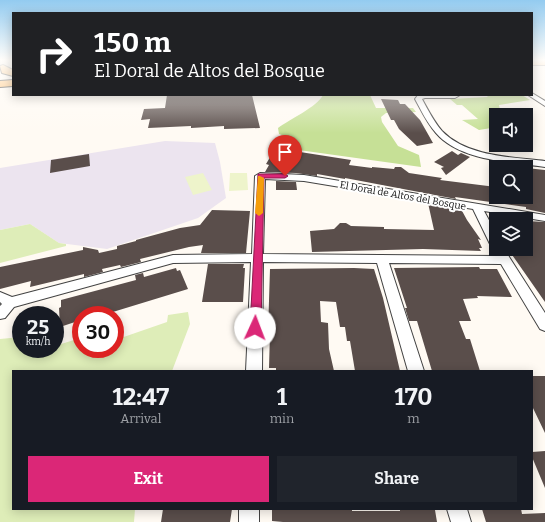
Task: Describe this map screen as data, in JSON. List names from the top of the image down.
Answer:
{
  "streets": {
    "street": ["El Doral de Altos del Bosque"]
  },
  "page": {
    "turn": ["150 m", "El Doral de Altos del Bosque"],
    "speed": "25 km/h",
    "limit": "30",
    "eta": [
      "12:47",
      "Arrival",
      "1",
      "min",
      "170",
      "m"
    ],
    "buttons": ["Exit", "Share"]
  }
}
